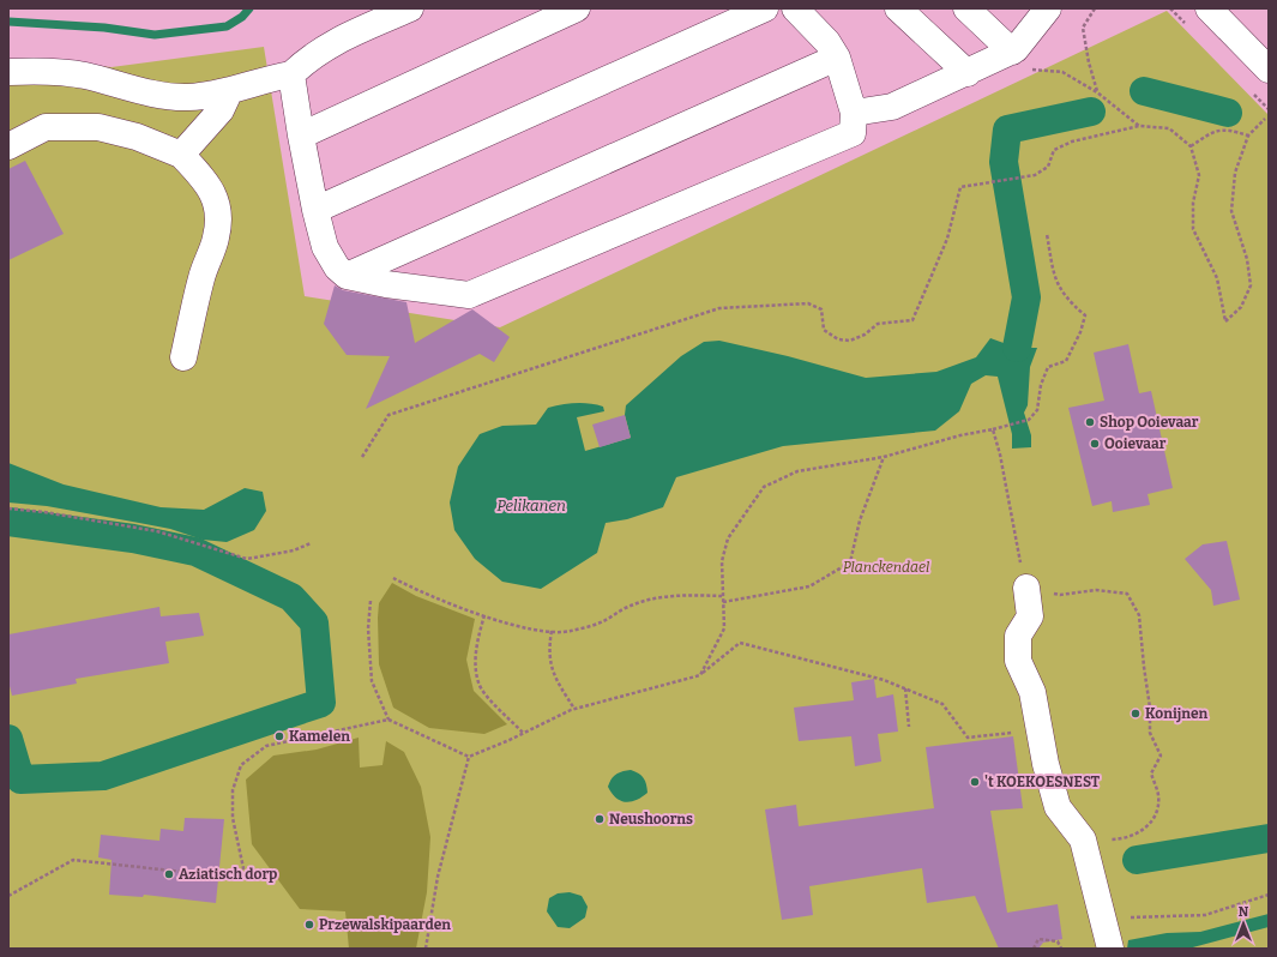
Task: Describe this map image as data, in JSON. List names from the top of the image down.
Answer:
{
  "water": ["Pelikanen"],
  "parks": ["Planckendael"],
  "places": [
    "Shop Ooievaar",
    "Ooievaar",
    "Konijnen",
    "Kamelen",
    "'t KOEKOESNEST",
    "Neushoorns",
    "Aziatisch dorp",
    "Przewalskipaarden"
  ],
  "north": "top"
}
